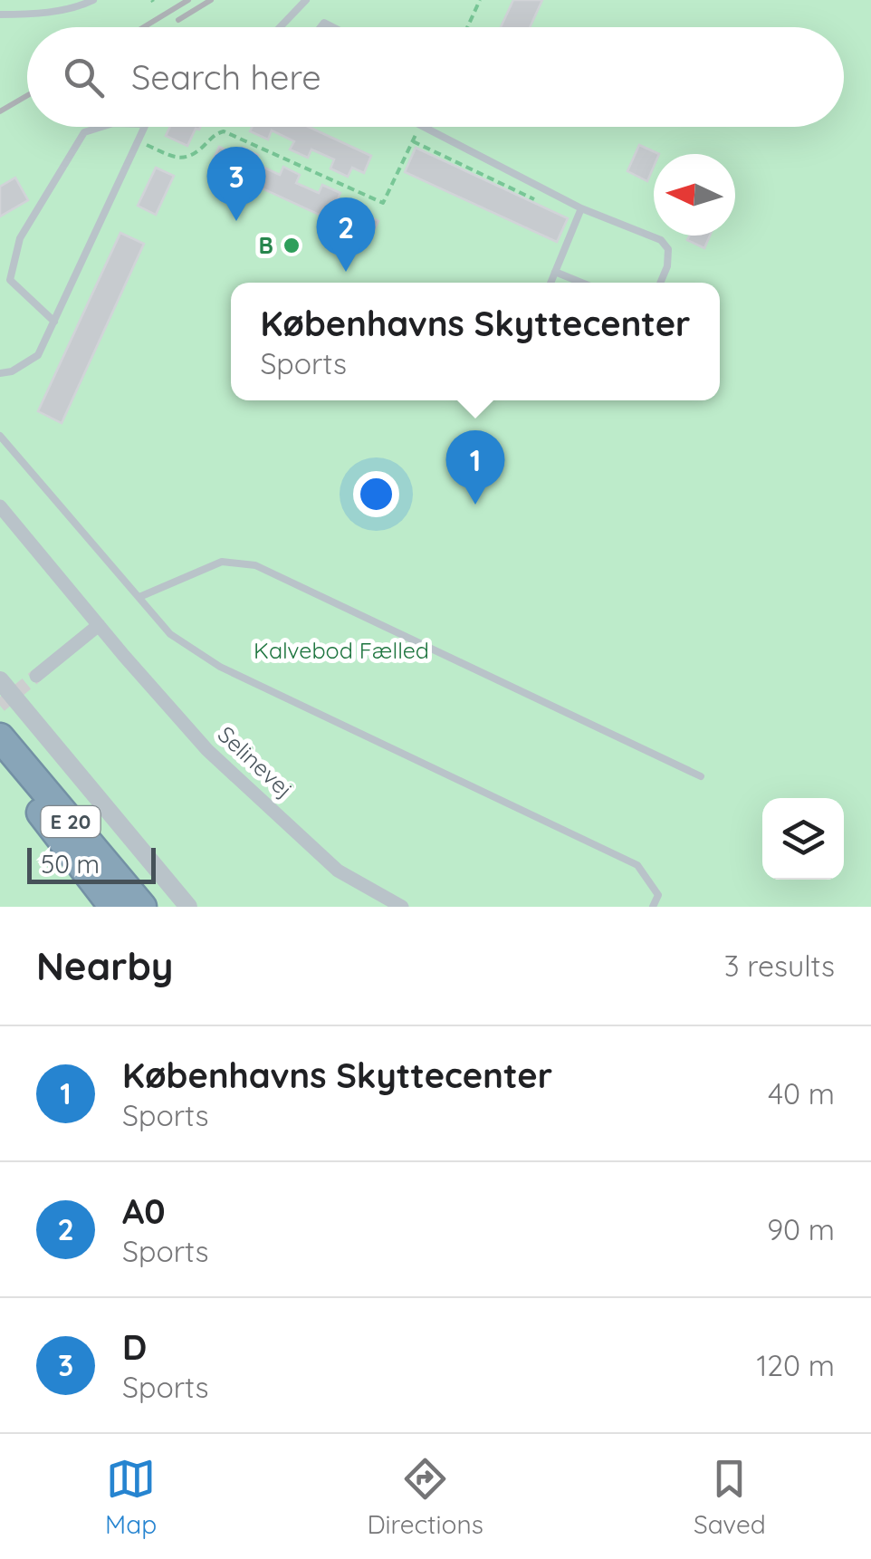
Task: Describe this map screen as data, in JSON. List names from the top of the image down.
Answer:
{
  "streets": {
    "highway": ["E 20"],
    "street": ["Selinevej"]
  },
  "parks": ["Kalvebod Fælled"],
  "places": ["B"],
  "scale_bar": "50 m",
  "north": "left",
  "page": {
    "search": "Search here",
    "pins": ["3", "2", "1"],
    "popup": ["Københavns Skyttecenter", "Sports"],
    "scale": "50 m",
    "heading": ["Nearby", "3 results"],
    "list": [
      {
        "mark": "1",
        "name": "Københavns Skyttecenter",
        "note": "Sports",
        "value": "40 m"
      },
      {
        "mark": "2",
        "name": "A0",
        "note": "Sports",
        "value": "90 m"
      },
      {
        "mark": "3",
        "name": "D",
        "note": "Sports",
        "value": "120 m"
      }
    ],
    "nav": ["Map", "Directions", "Saved"]
  }
}
